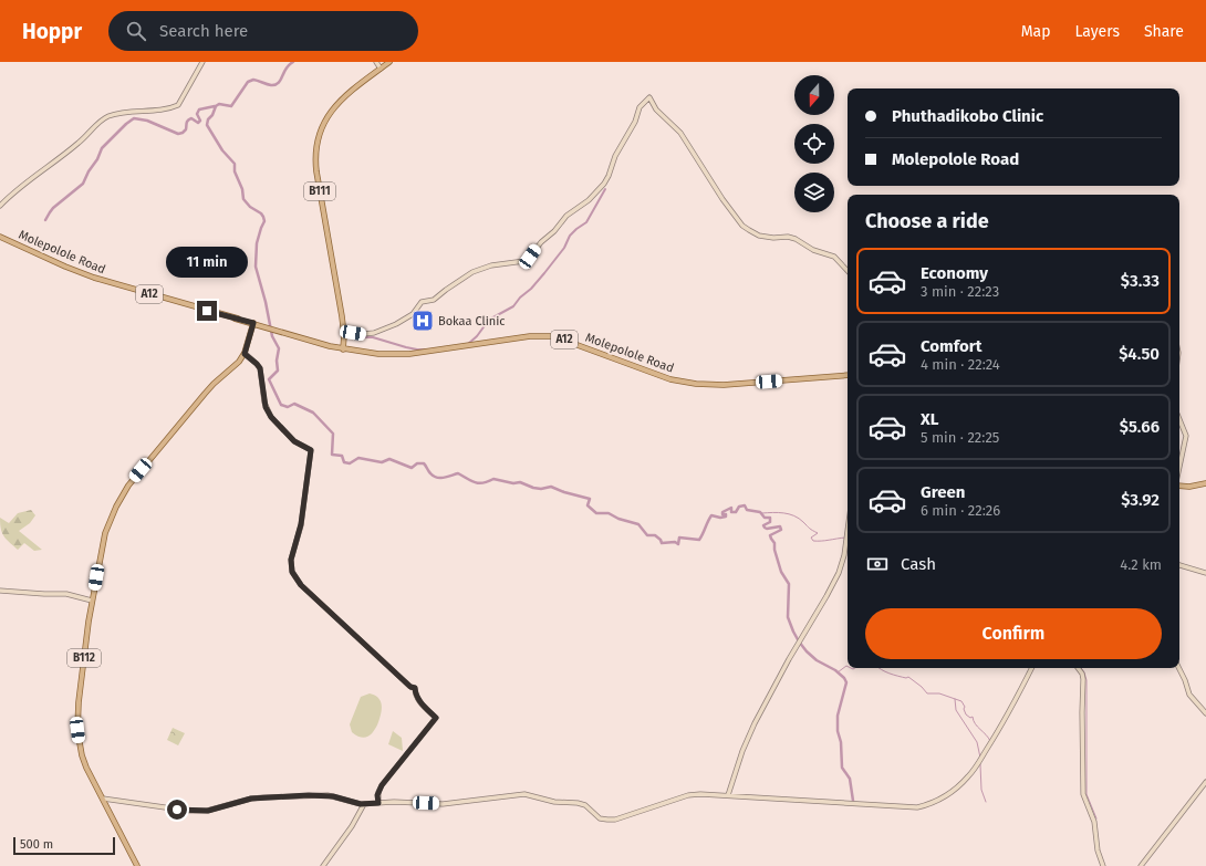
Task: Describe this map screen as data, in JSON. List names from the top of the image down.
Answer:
{
  "streets": {
    "main road": [
      "B111",
      "Molepolole Road",
      "A12",
      "B112"
    ]
  },
  "crossings": [
    ["B111", "Molepolole Road"],
    ["Molepolole Road", "B112"]
  ],
  "places": {
    "hospital": ["Bokaa Clinic"]
  },
  "scale_bar": "500 m",
  "north": "bottom",
  "page": {
    "header": "Hoppr",
    "search": "Search here",
    "nav": ["Map", "Layers", "Share"],
    "banner": ["Phuthadikobo Clinic", "Molepolole Road"],
    "heading": "Choose a ride",
    "bubble": "11 min",
    "list": [
      {
        "name": "Economy",
        "note": "3 min · 22:23",
        "value": "$3.33"
      },
      {
        "name": "Comfort",
        "note": "4 min · 22:24",
        "value": "$4.50"
      },
      {
        "name": "XL",
        "note": "5 min · 22:25",
        "value": "$5.66"
      },
      {
        "name": "Green",
        "note": "6 min · 22:26",
        "value": "$3.92"
      }
    ],
    "pay": ["Cash", "4.2 km"],
    "buttons": "Confirm",
    "scale": "500 m"
  }
}
